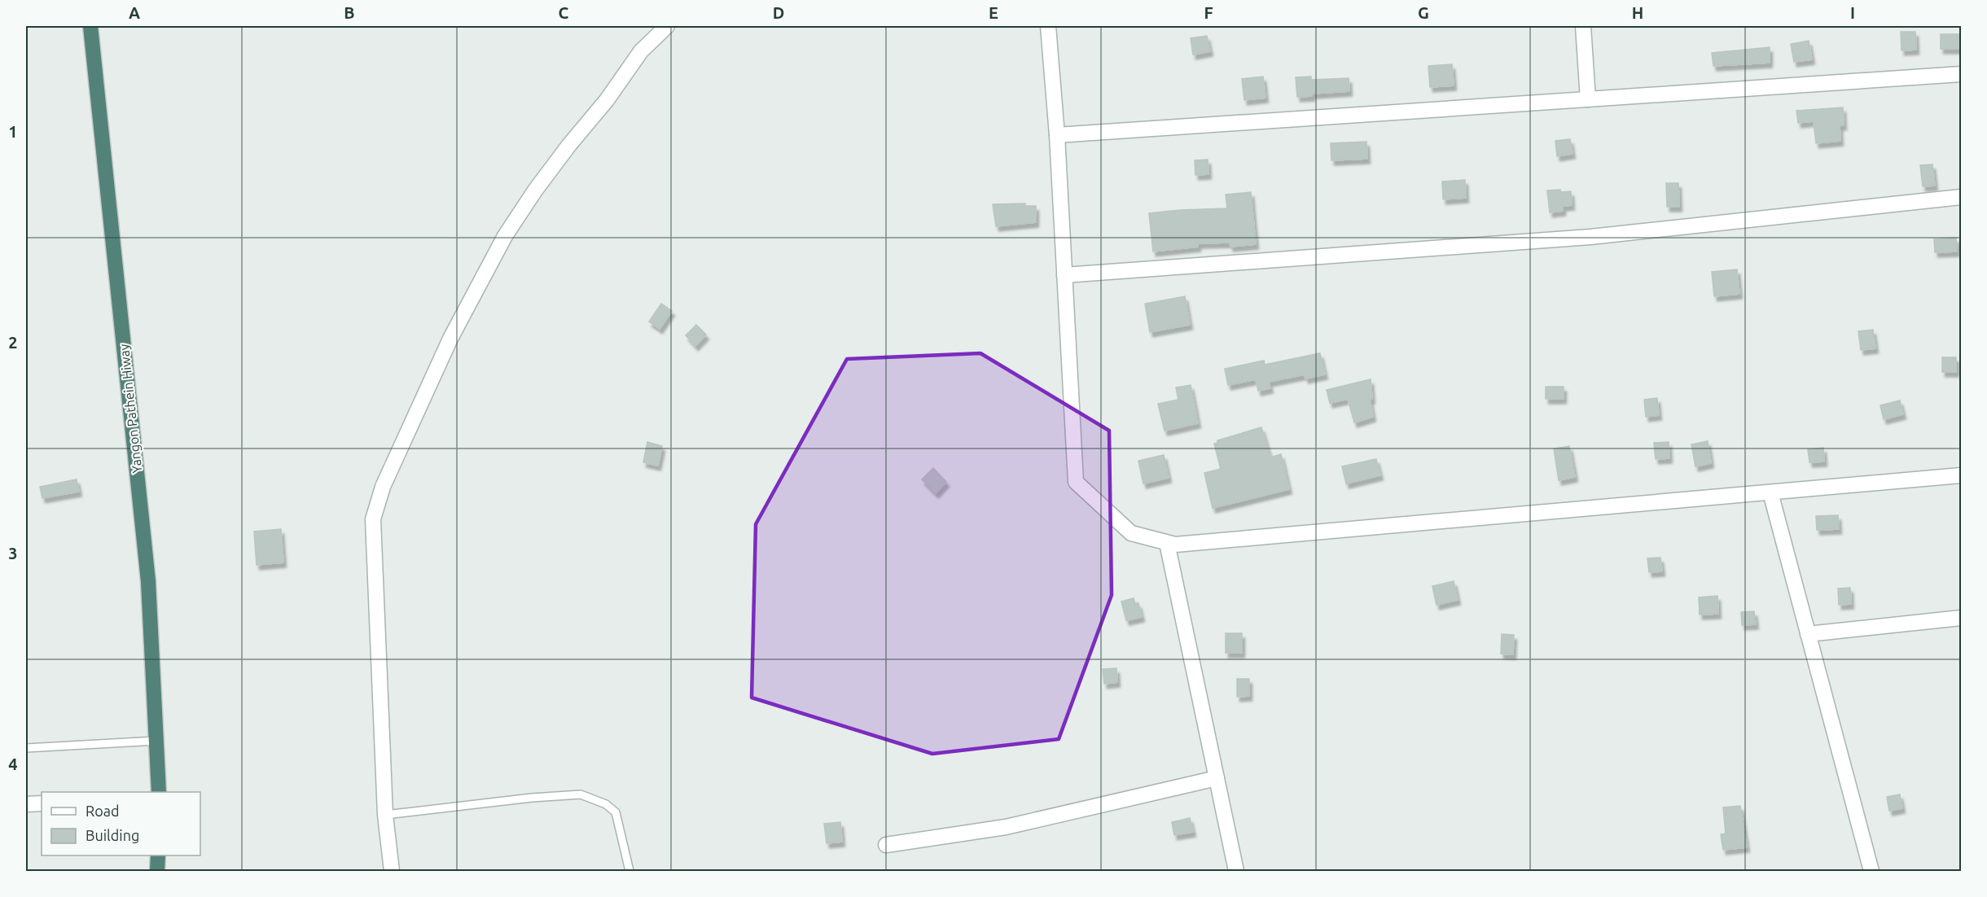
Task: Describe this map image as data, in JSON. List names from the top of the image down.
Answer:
{
  "streets": {
    "highway": ["Yangon Pathein Hiway"]
  },
  "legend": ["Road", "Building"],
  "grid": {
    "columns": [
      "A",
      "B",
      "C",
      "D",
      "E",
      "F",
      "G",
      "H",
      "I"
    ],
    "rows": [
      "1",
      "2",
      "3",
      "4"
    ]
  }
}
